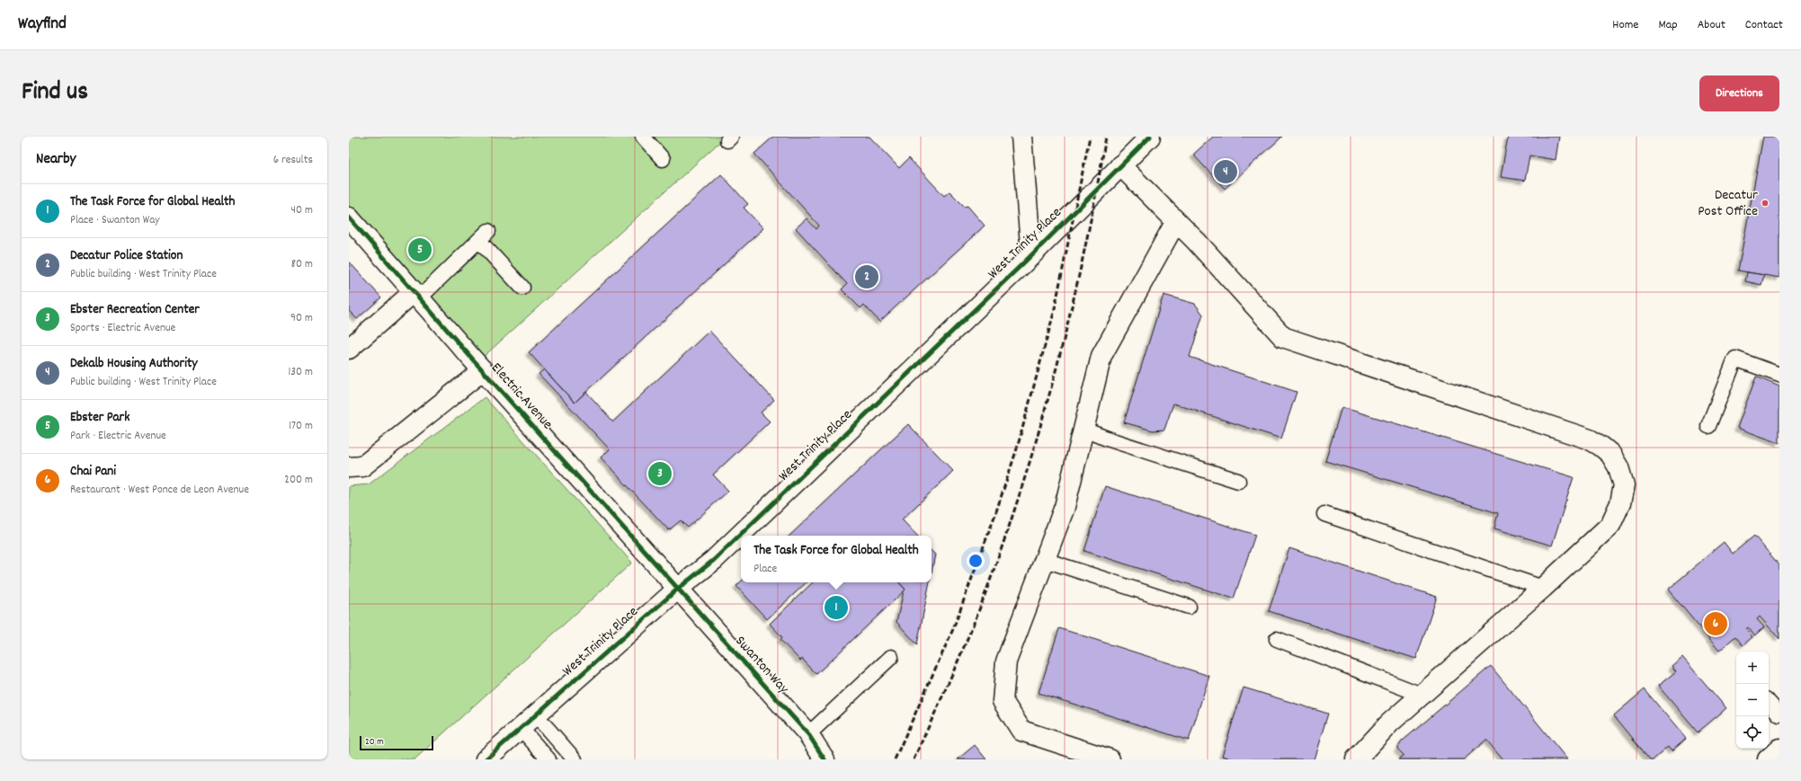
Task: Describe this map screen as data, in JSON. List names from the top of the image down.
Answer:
{
  "streets": {
    "street": ["West Trinity Place", "Electric Avenue", "Swanton Way"]
  },
  "crossings": [
    ["West Trinity Place", "Electric Avenue"],
    ["West Trinity Place", "Swanton Way"],
    ["Electric Avenue", "Swanton Way"]
  ],
  "places": ["Decatur Post Office"],
  "scale_bar": "20 m",
  "page": {
    "header": "Wayfind",
    "nav": [
      "Home",
      "Map",
      "About",
      "Contact"
    ],
    "title": "Find us",
    "buttons": "Directions",
    "heading": ["Nearby", "6 results"],
    "pins": [
      "4",
      "5",
      "2",
      "3",
      "1",
      "6"
    ],
    "list": [
      {
        "mark": "1",
        "name": "The Task Force for Global Health",
        "note": "Place · Swanton Way",
        "value": "40 m"
      },
      {
        "mark": "2",
        "name": "Decatur Police Station",
        "note": "Public building · West Trinity Place",
        "value": "80 m"
      },
      {
        "mark": "3",
        "name": "Ebster Recreation Center",
        "note": "Sports · Electric Avenue",
        "value": "90 m"
      },
      {
        "mark": "4",
        "name": "Dekalb Housing Authority",
        "note": "Public building · West Trinity Place",
        "value": "130 m"
      },
      {
        "mark": "5",
        "name": "Ebster Park",
        "note": "Park · Electric Avenue",
        "value": "170 m"
      },
      {
        "mark": "6",
        "name": "Chai Pani",
        "note": "Restaurant · West Ponce de Leon Avenue",
        "value": "200 m"
      }
    ],
    "popup": ["The Task Force for Global Health", "Place"],
    "map_buttons": ["+", "−"],
    "scale": "20 m"
  }
}
